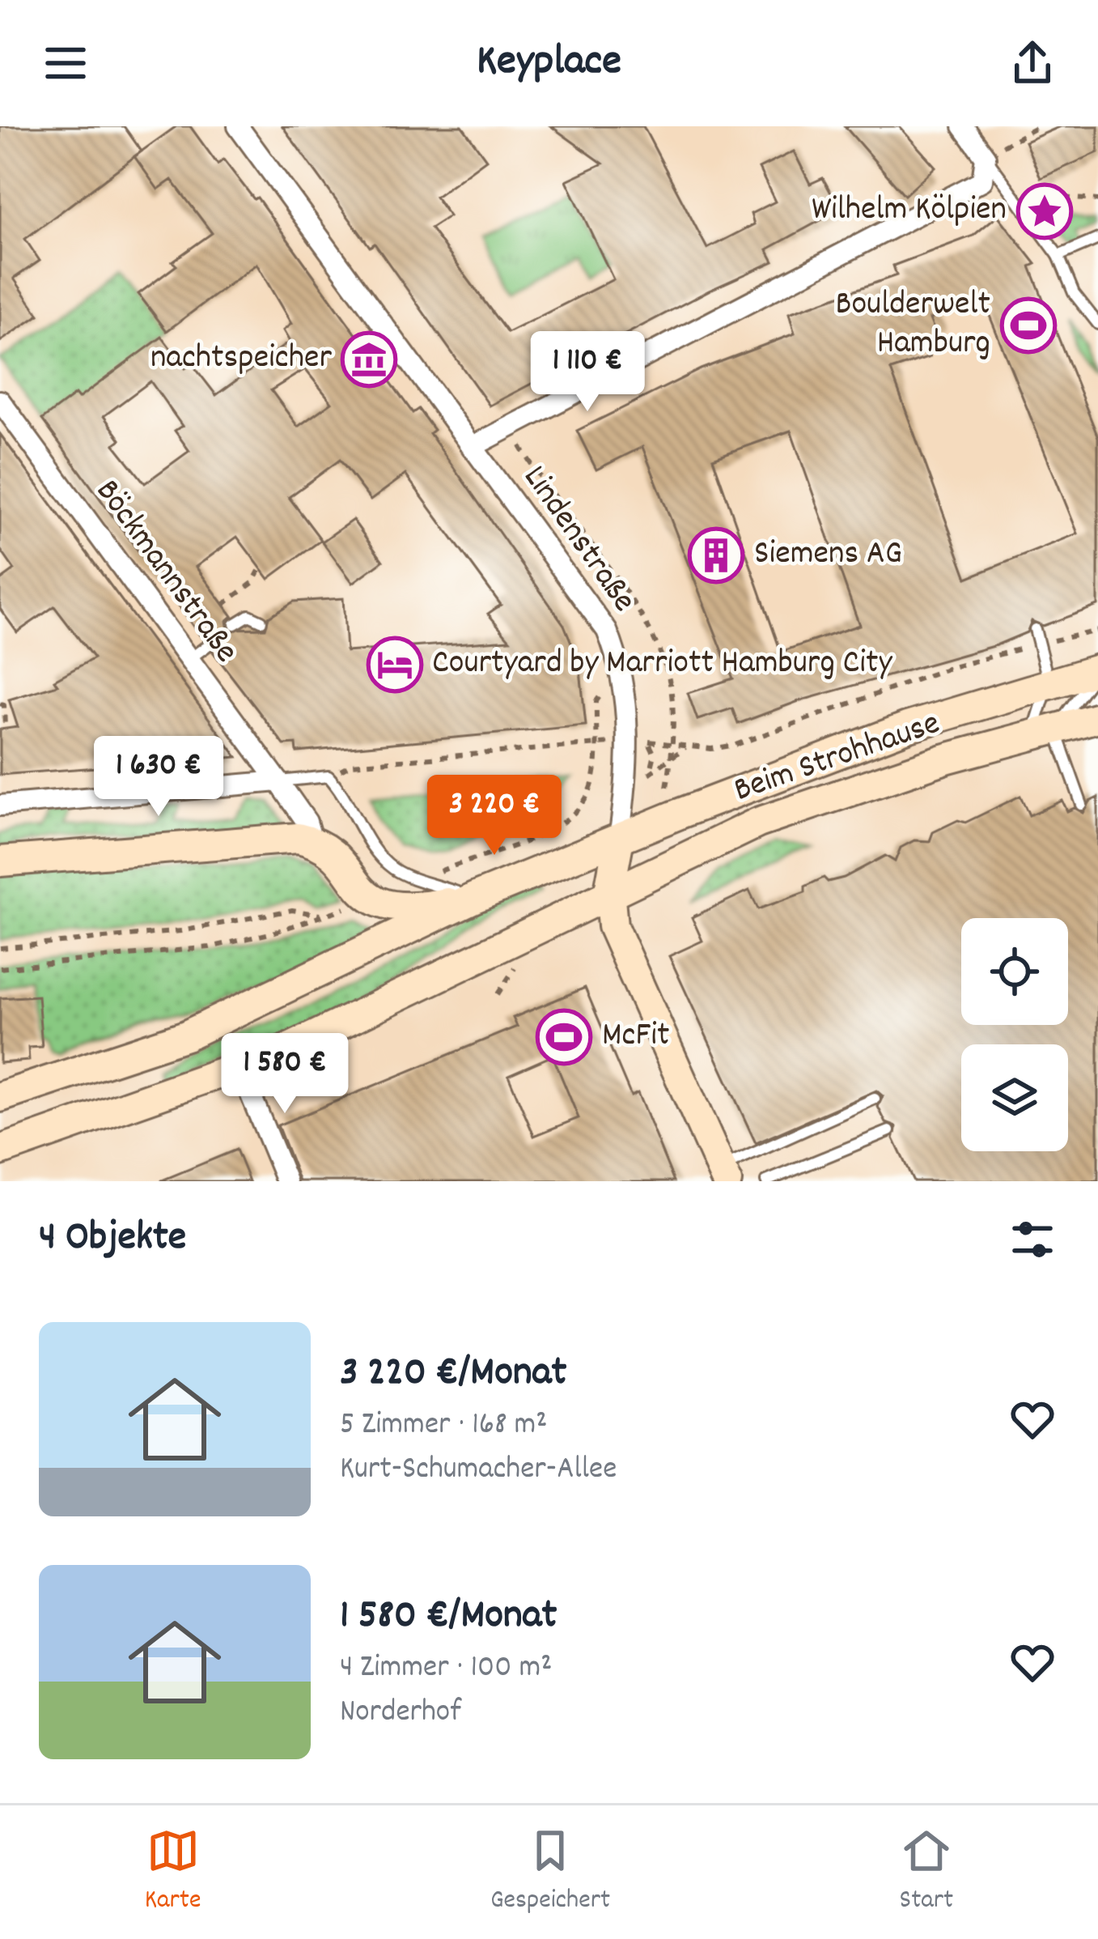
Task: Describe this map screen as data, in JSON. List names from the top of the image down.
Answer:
{
  "streets": {
    "main road": ["Beim Strohhause"],
    "street": ["Lindenstraße", "Böckmannstraße"]
  },
  "crossings": [
    ["Lindenstraße", "Beim Strohhause"]
  ],
  "places": {
    "place": ["Wilhelm Kölpien"],
    "sports": ["Boulderwelt Hamburg", "McFit"],
    "museum": ["nachtspeicher"],
    "building": ["Siemens AG"],
    "hotel": ["Courtyard by Marriott Hamburg City"]
  },
  "page": {
    "header": "Keyplace",
    "price": [
      "1 110 €",
      "1 630 €",
      "3 220 €",
      "1 580 €"
    ],
    "heading": "4 Objekte",
    "list": [
      {
        "name": "3 220 €/Monat",
        "note": "5 Zimmer · 168 m² · Kurt-Schumacher-Allee"
      },
      {
        "name": "1 580 €/Monat",
        "note": "4 Zimmer · 100 m² · Norderhof"
      }
    ],
    "tabs": ["Karte", "Gespeichert", "Start"]
  }
}
